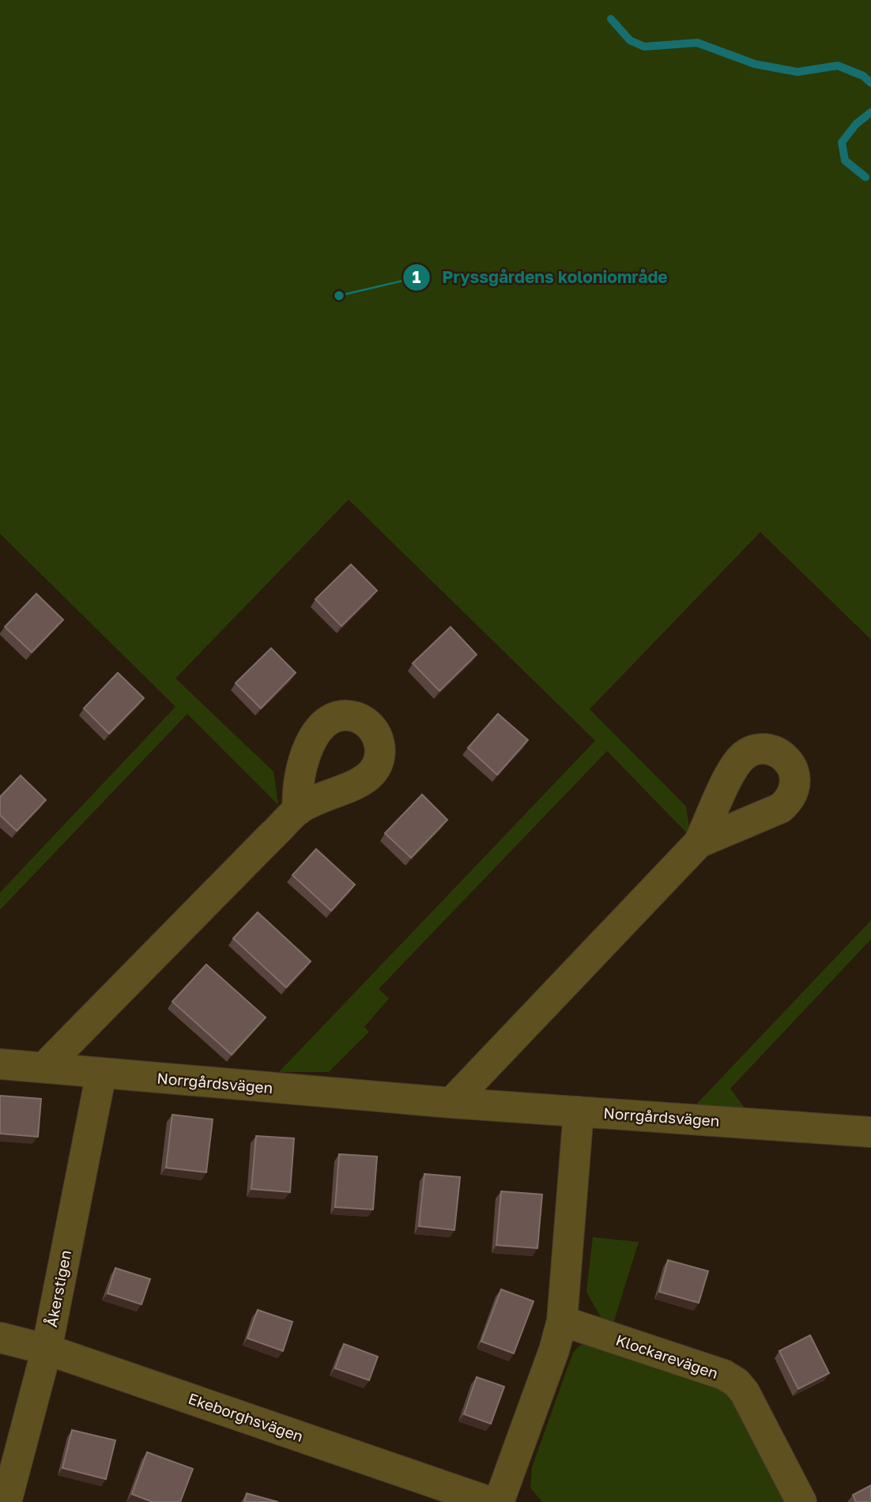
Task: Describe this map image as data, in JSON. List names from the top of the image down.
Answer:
{
  "streets": {
    "street": [
      "Norrgårdsvägen",
      "Åkerstigen",
      "Klockarevägen",
      "Ekeborghsvägen"
    ]
  },
  "crossings": [
    ["Norrgårdsvägen", "Åkerstigen"],
    ["Åkerstigen", "Ekeborghsvägen"]
  ],
  "places": ["Pryssgårdens koloniområde"]
}
